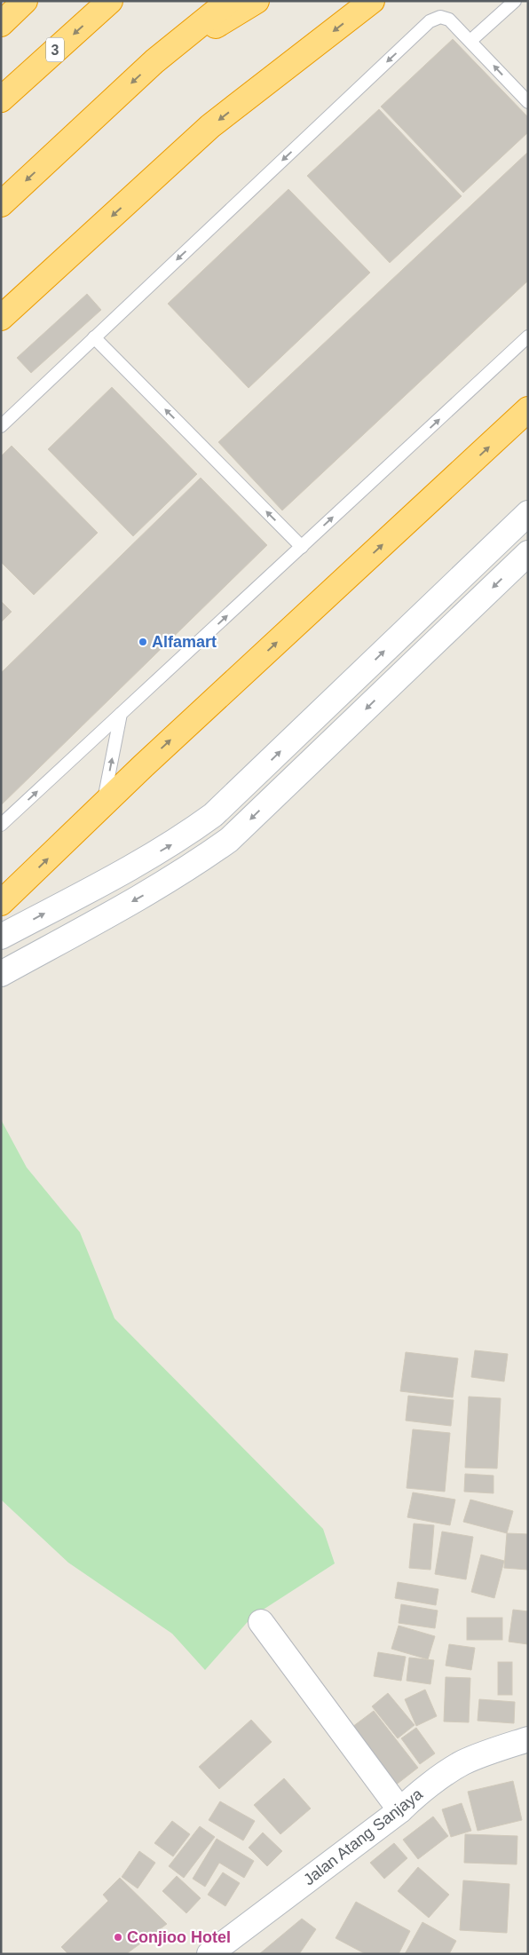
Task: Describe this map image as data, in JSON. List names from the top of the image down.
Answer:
{
  "streets": {
    "highway": ["3"],
    "street": ["Jalan Atang Sanjaya"]
  },
  "places": ["Alfamart", "Conjioo Hotel"]
}
